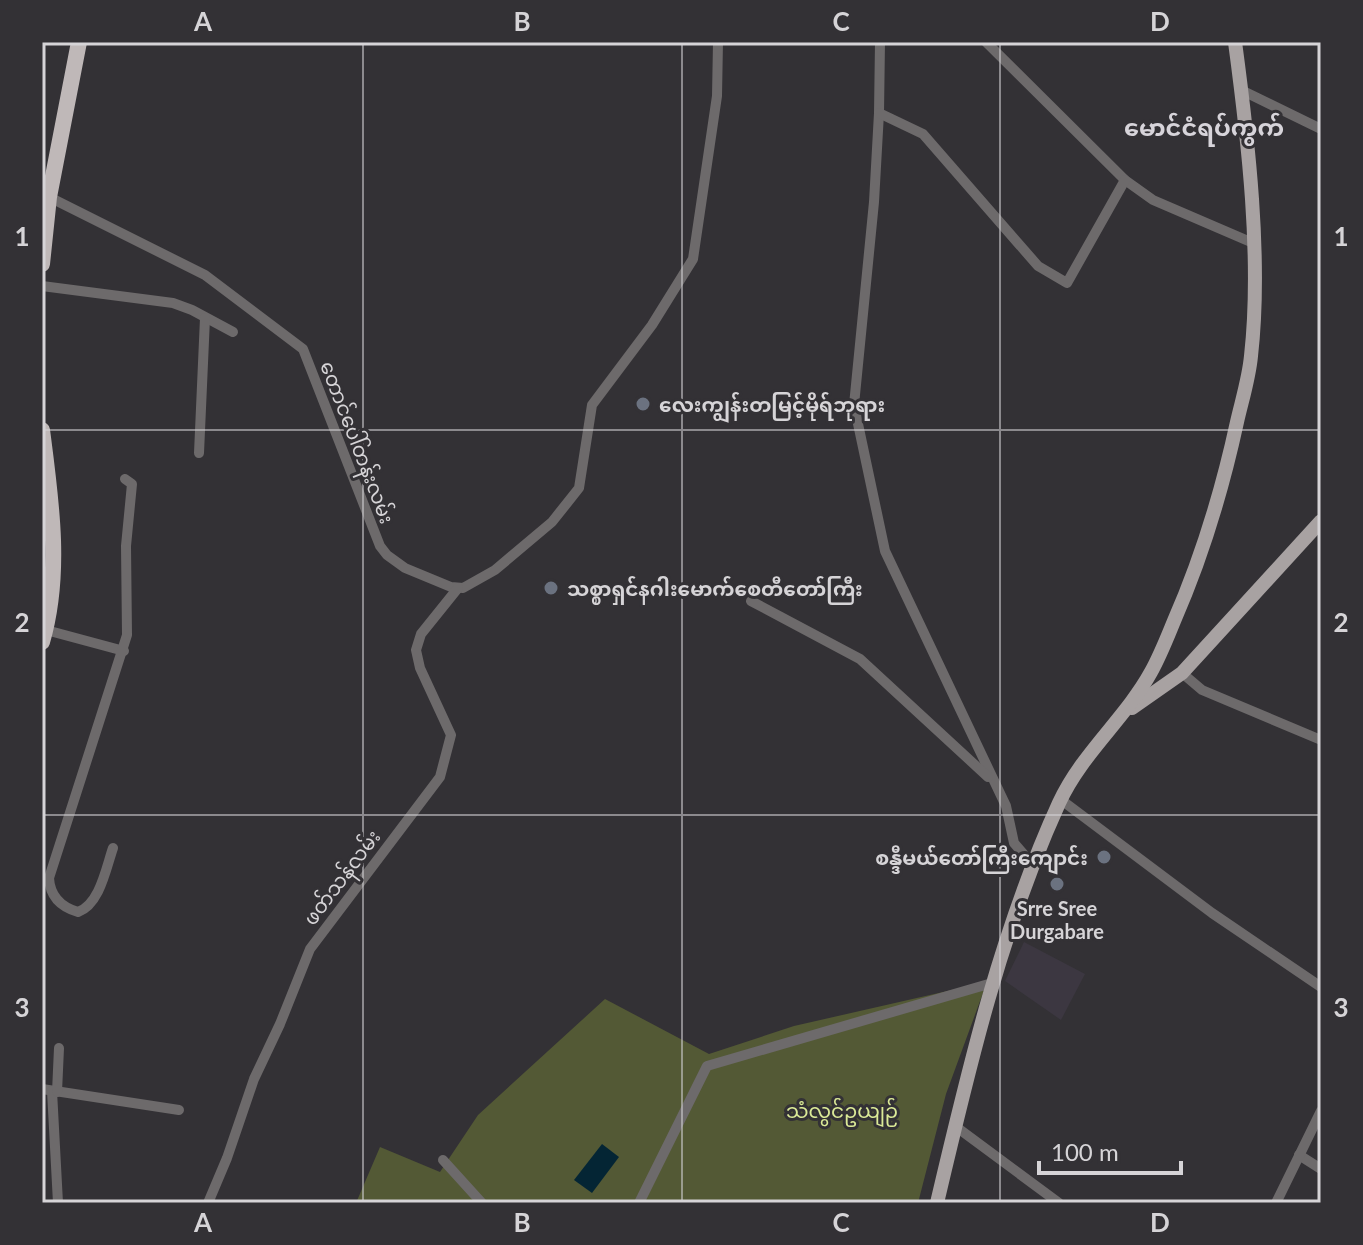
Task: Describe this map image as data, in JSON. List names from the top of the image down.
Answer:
{
  "streets": {
    "street": ["တောင်ပေါ်တန်းလမ်း", "ဖတ်သန်လမ်း"]
  },
  "crossings": [
    ["တောင်ပေါ်တန်းလမ်း", "ဖတ်သန်လမ်း"]
  ],
  "districts": ["မောင်ငံရပ်ကွက်"],
  "parks": ["သံလွင်ဥယျဉ်"],
  "places": [
    "လေးကျွန်းတမြင့်မိုရ်ဘုရား",
    "သစ္စာရှင်နဂါးမောက်စေတီတော်ကြီး",
    "စန္ဒီမယ်တော်ကြီးကျောင်း",
    "Srre Sree Durgabare"
  ],
  "scale_bar": "100 m",
  "grid": {
    "columns": [
      "A",
      "B",
      "C",
      "D"
    ],
    "rows": ["1", "2", "3"]
  }
}
